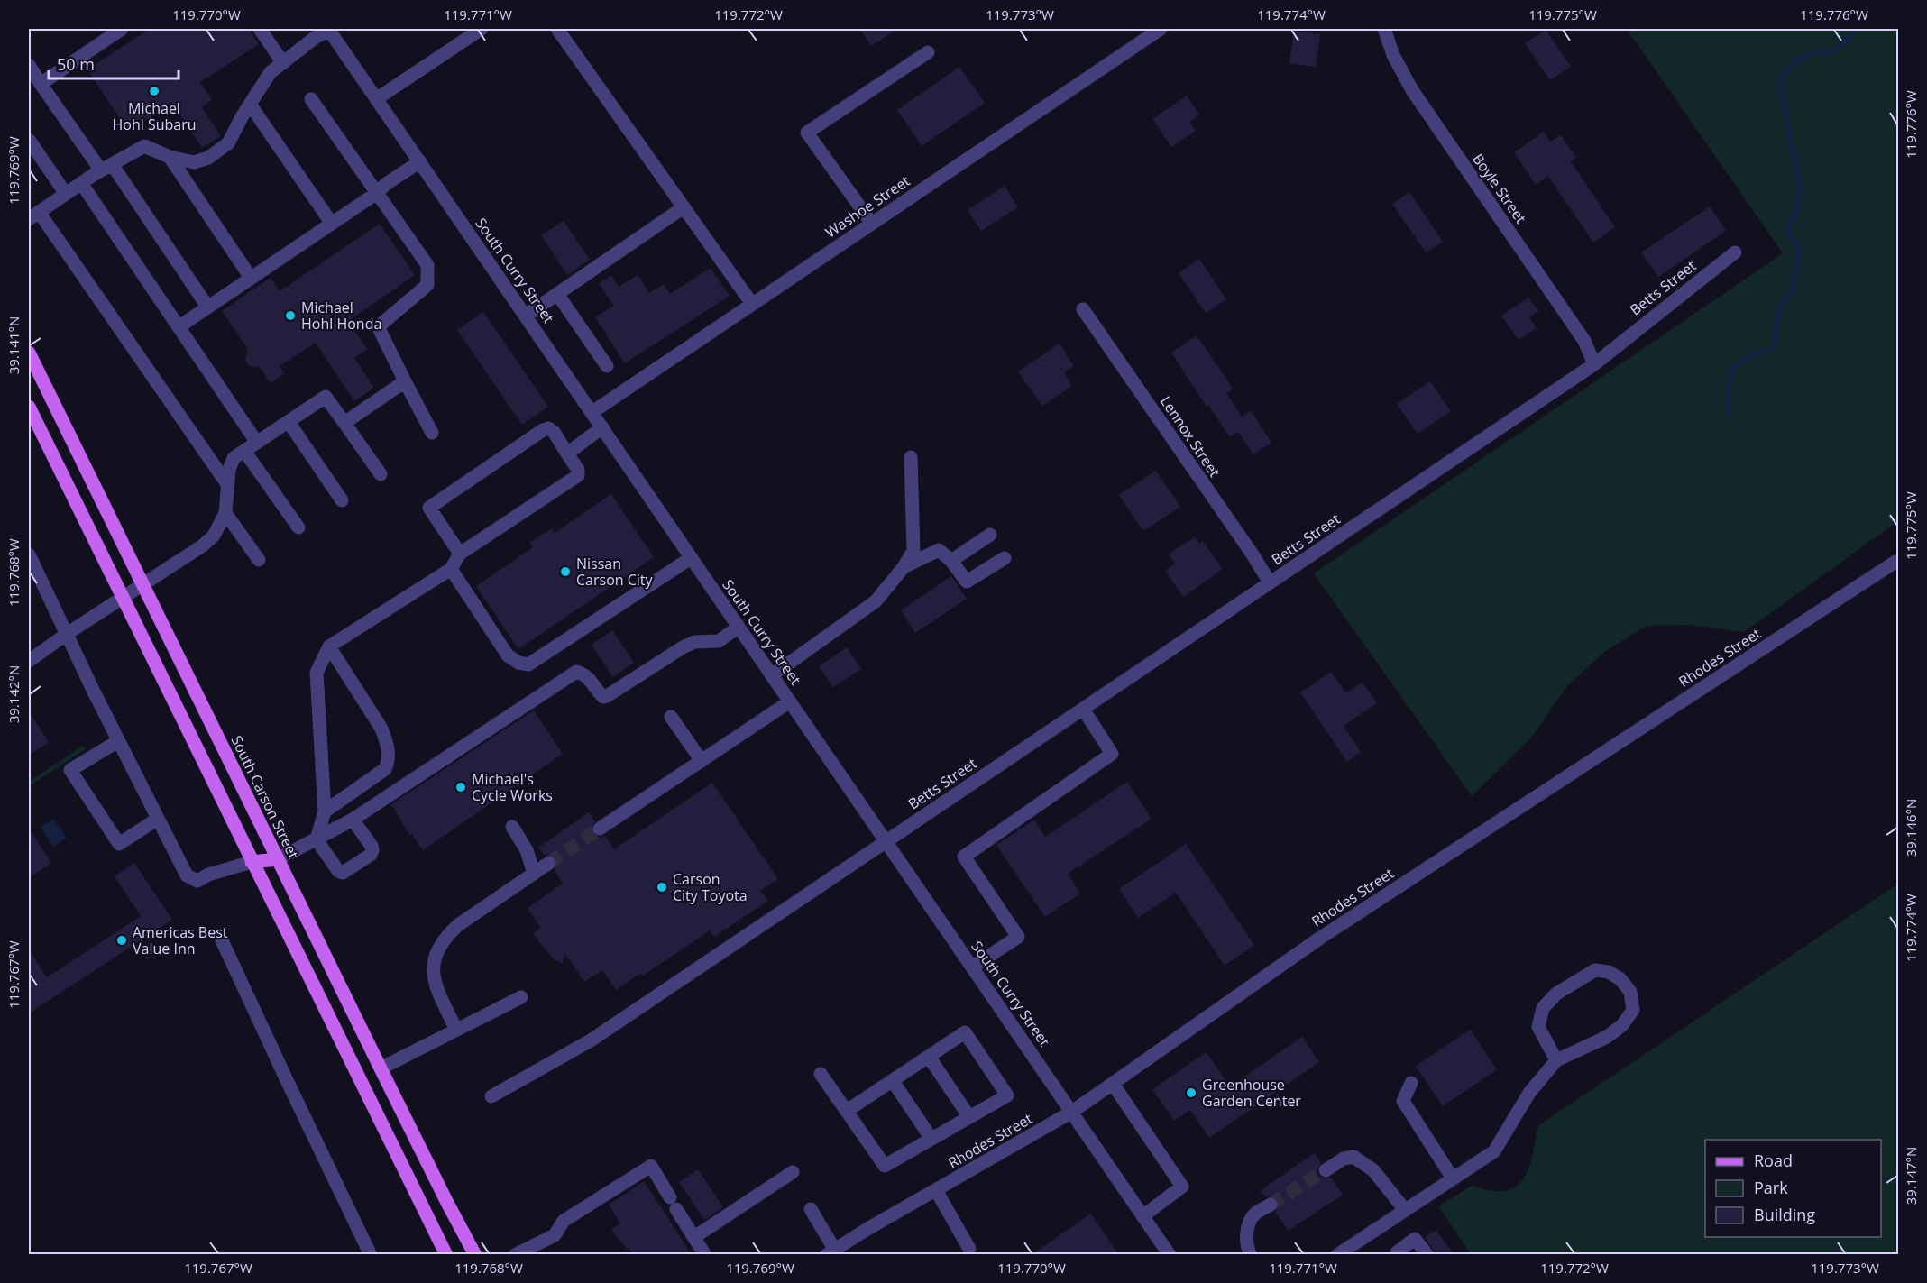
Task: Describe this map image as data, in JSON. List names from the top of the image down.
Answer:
{
  "streets": {
    "main road": ["South Carson Street"],
    "street": [
      "Boyle Street",
      "Washoe Street",
      "South Curry Street",
      "Betts Street",
      "Lennox Street",
      "Rhodes Street"
    ]
  },
  "crossings": [
    ["Boyle Street", "Betts Street"],
    ["Washoe Street", "South Curry Street"],
    ["South Curry Street", "Betts Street"],
    ["South Curry Street", "Rhodes Street"],
    ["Betts Street", "Lennox Street"]
  ],
  "places": [
    "Michael Hohl Subaru",
    "Michael Hohl Honda",
    "Nissan Carson City",
    "Michael's Cycle Works",
    "Carson City Toyota",
    "Americas Best Value Inn",
    "Greenhouse Garden Center"
  ],
  "legend": ["Road", "Park", "Building"],
  "scale_bar": "50 m",
  "coordinates": [
    "119.770°W",
    "119.771°W",
    "119.772°W",
    "119.773°W",
    "119.774°W",
    "119.775°W",
    "119.776°W",
    "119.769°W",
    "39.141°N",
    "119.768°W",
    "39.142°N",
    "39.146°N",
    "119.767°W",
    "39.147°N"
  ]
}
